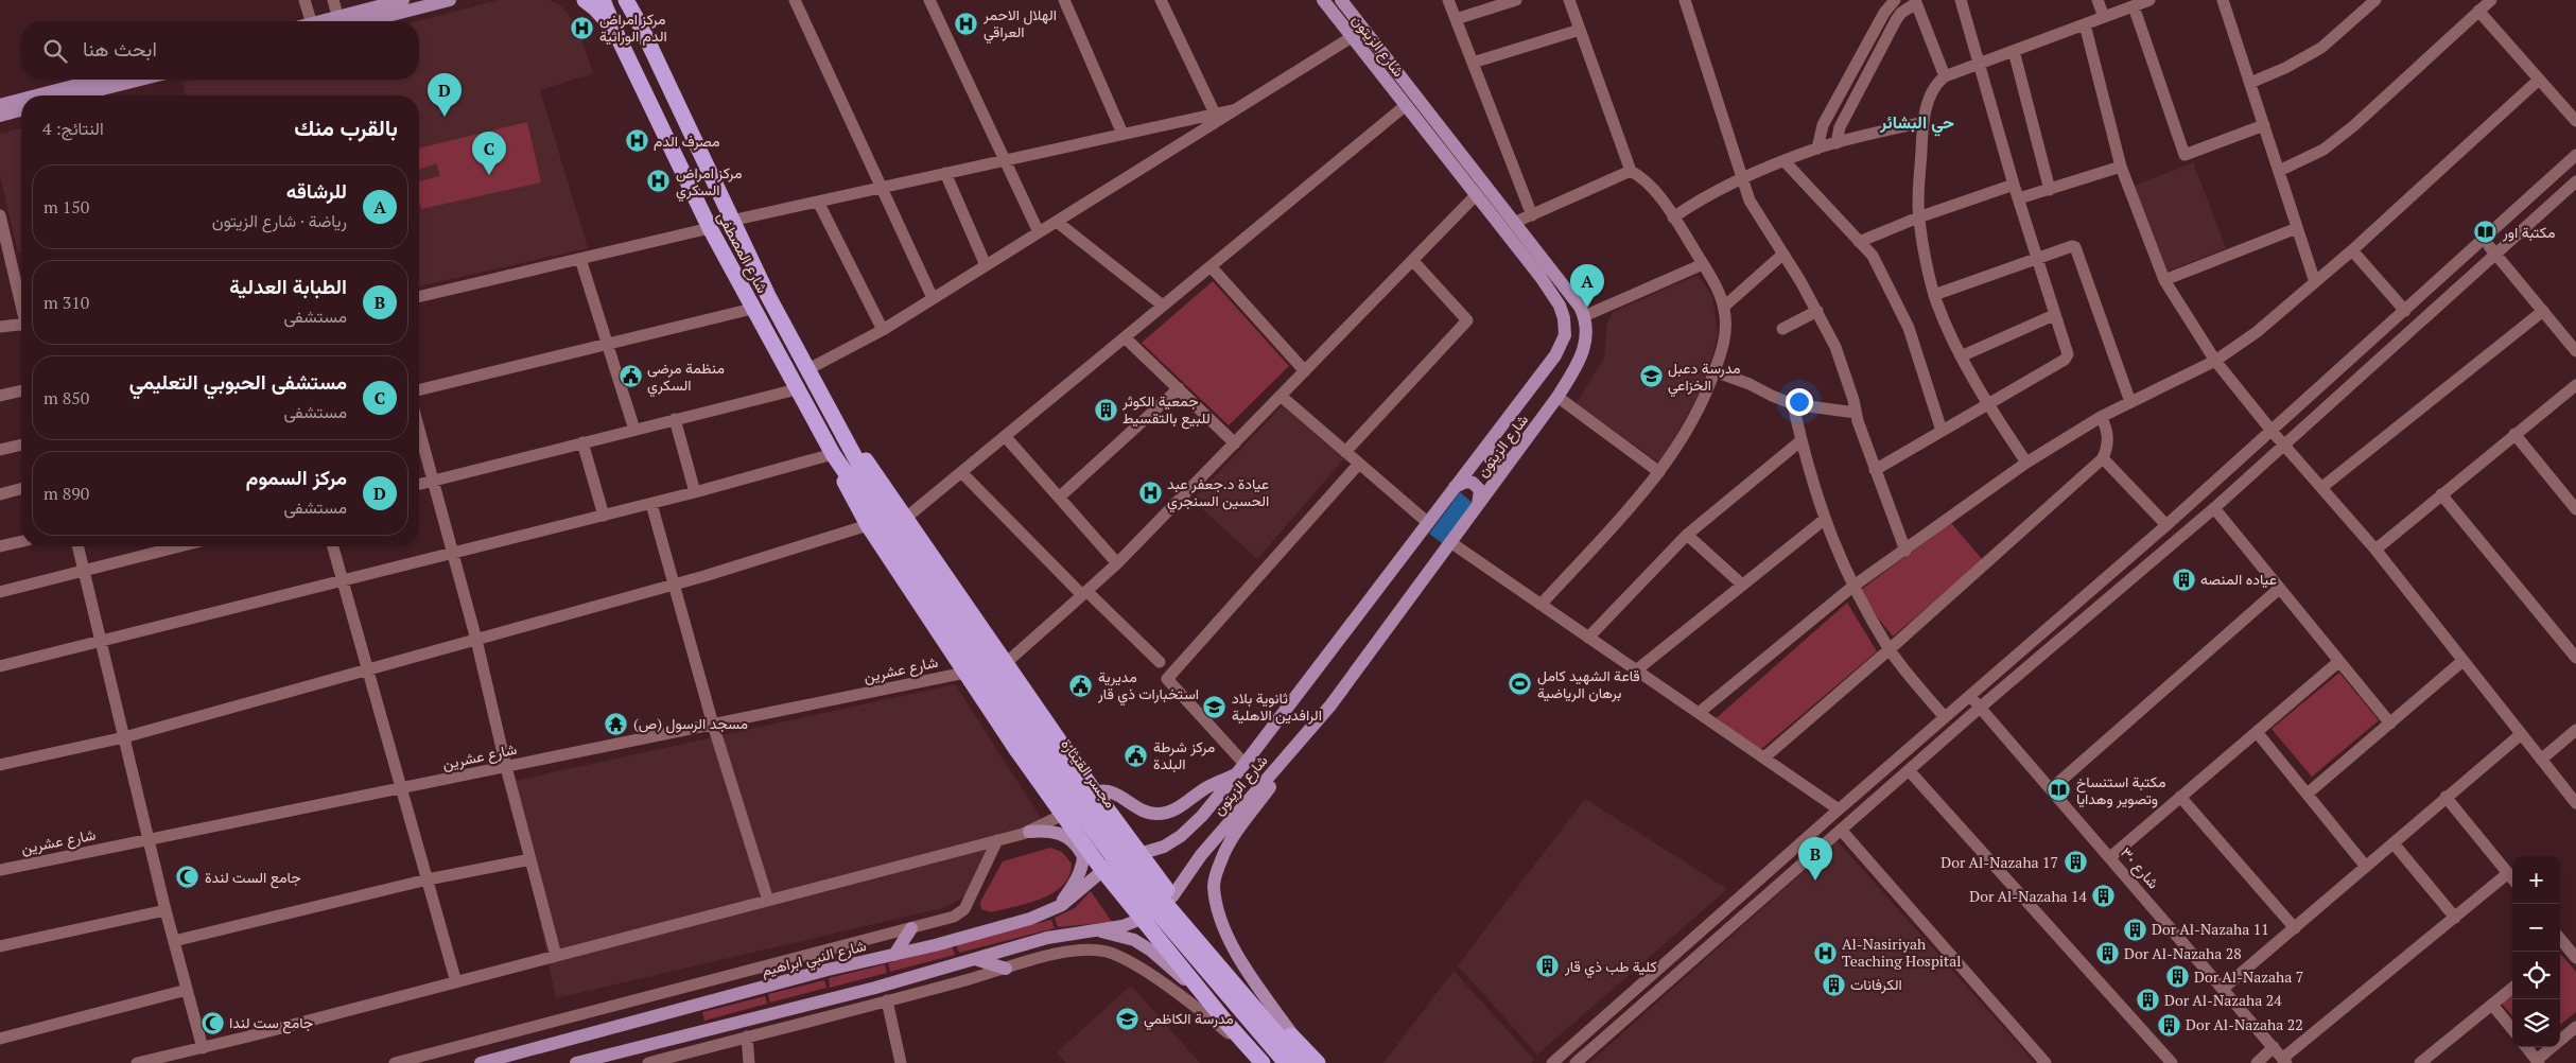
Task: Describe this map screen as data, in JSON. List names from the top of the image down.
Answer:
{
  "streets": {
    "highway": ["شارع المصطفى", "مجسر القيثارة"],
    "main road": ["شارع الزيتون", "شارع النبي ابراهيم"],
    "street": ["شارع عشرين", "شارع ٣٠"]
  },
  "crossings": [
    ["شارع الزيتون", "شارع النبي ابراهيم"]
  ],
  "districts": ["حي البشائر"],
  "places": {
    "hospital": [
      "الهلال الاحمر العراقي",
      "مركز امراض الدم الوراثية",
      "مصرف الدم",
      "مركز امراض السكري",
      "عيادة د.جعفر عبد الحسين السنجري",
      "Al-Nasiriyah Teaching Hospital"
    ],
    "library": ["مكتبة اور", "مكتبة استنساخ وتصوير وهدايا"],
    "public building": ["منظمة مرضى السكري", "مديرية استخبارات ذي قار", "مركز شرطة البلدة"],
    "school or university": ["مدرسة دعبل الخزاعي", "ثانوية بلاد الرافدين الاهلية", "مدرسة الكاظمي"],
    "building": [
      "جمعية الكوثر للبيع بالتقسيط",
      "عياده المنصه",
      "Dor Al-Nazaha 17",
      "Dor Al-Nazaha 14",
      "Dor Al-Nazaha 11",
      "Dor Al-Nazaha 28",
      "كلية طب ذي قار",
      "Dor Al-Nazaha 7",
      "الكرفانات",
      "Dor Al-Nazaha 24",
      "Dor Al-Nazaha 22"
    ],
    "sports": ["قاعة الشهيد كامل برهان الرياضية"],
    "temple": ["مسجد الرسول (ص)"],
    "mosque": ["جامع الست لندة", "جامع ست لندا"]
  },
  "page": {
    "search": "ابحث هنا",
    "pins": [
      "D",
      "C",
      "A",
      "B"
    ],
    "heading": ["بالقرب منك", "النتائج: 4"],
    "list": [
      {
        "mark": "A",
        "name": "للرشاقه",
        "note": "رياضة · شارع الزيتون",
        "value": "150 m"
      },
      {
        "mark": "B",
        "name": "الطبابة العدلية",
        "note": "مستشفى",
        "value": "310 m"
      },
      {
        "mark": "C",
        "name": "مستشفى الحبوبي التعليمي",
        "note": "مستشفى",
        "value": "850 m"
      },
      {
        "mark": "D",
        "name": "مركز السموم",
        "note": "مستشفى",
        "value": "890 m"
      }
    ],
    "map_buttons": ["+", "−"]
  }
}
